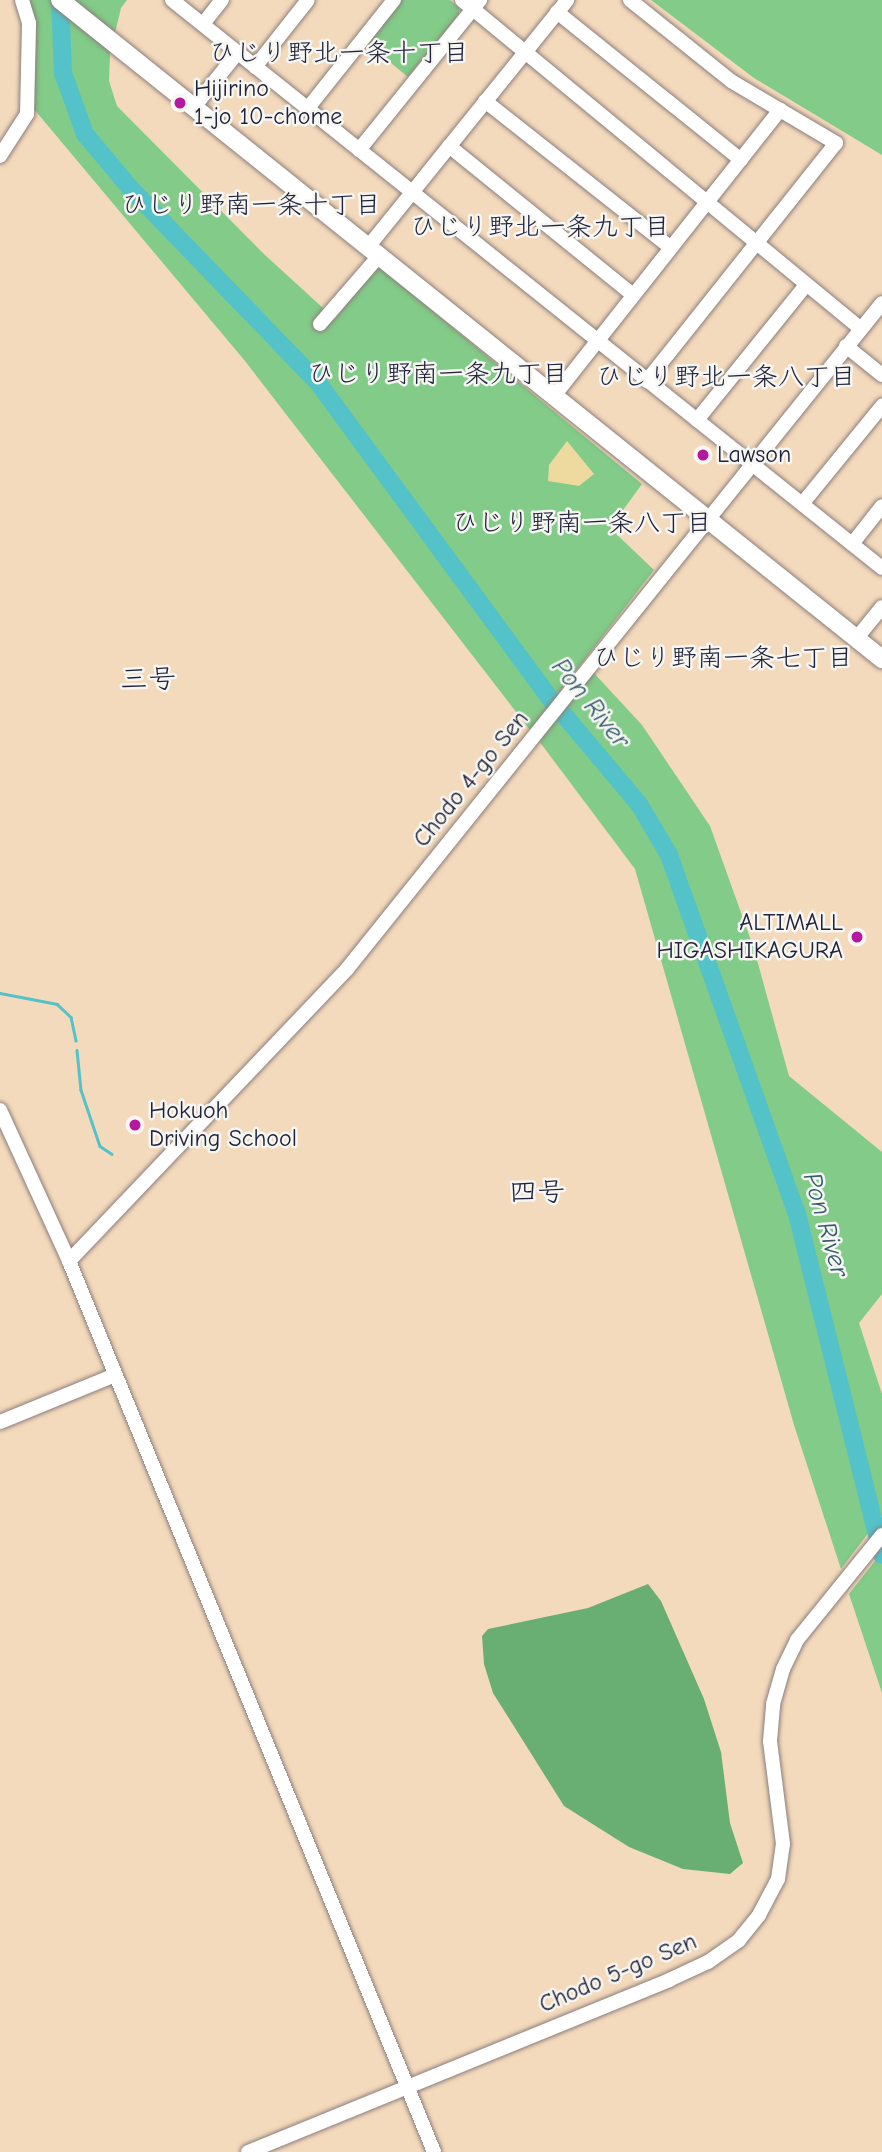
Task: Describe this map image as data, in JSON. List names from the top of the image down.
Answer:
{
  "streets": {
    "street": ["Chodo 4-go Sen", "Chodo 5-go Sen"]
  },
  "districts": [
    "ひじり野北一条十丁目",
    "ひじり野南一条十丁目",
    "ひじり野北一条九丁目",
    "ひじり野南一条九丁目",
    "ひじり野北一条八丁目",
    "ひじり野南一条八丁目",
    "ひじり野南一条七丁目",
    "三号",
    "四号"
  ],
  "water": ["Pon River"],
  "places": [
    "Hijirino 1-jo 10-chome",
    "Lawson",
    "ALTIMALL HIGASHIKAGURA",
    "Hokuoh Driving School"
  ]
}
